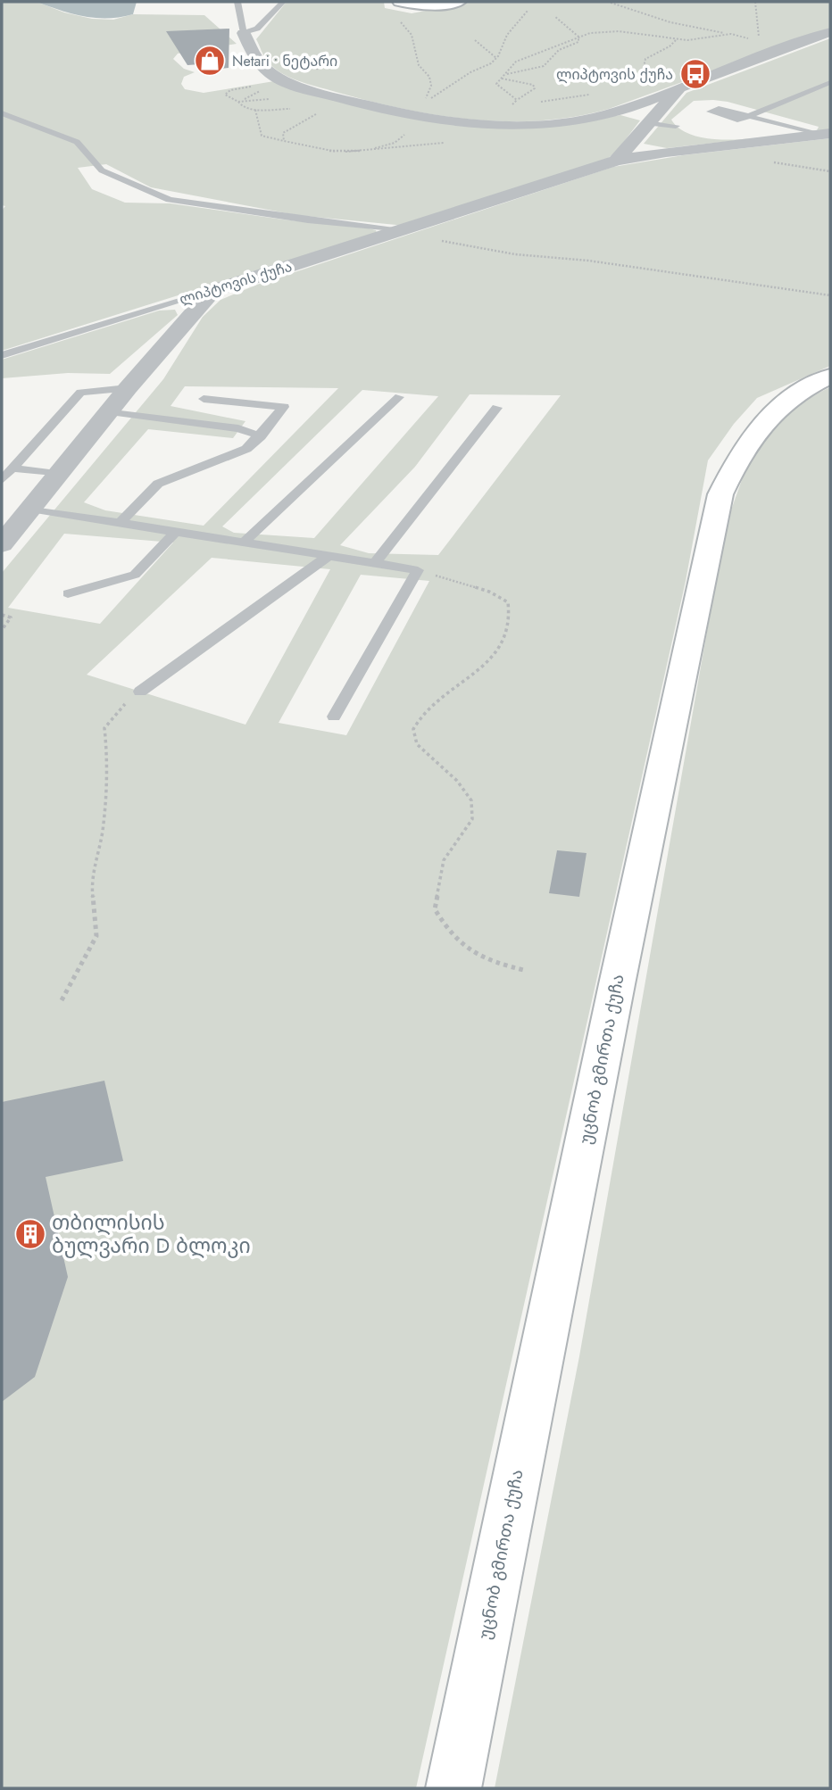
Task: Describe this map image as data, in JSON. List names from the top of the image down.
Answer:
{
  "streets": {
    "main road": ["უცნობ გმირთა ქუჩა"],
    "street": ["ლიპტოვის ქუჩა"]
  },
  "places": {
    "shop": ["Netari • ნეტარი"],
    "bus stop": ["ლიპტოვის ქუჩა"],
    "building": ["თბილისის ბულვარი D ბლოკი"]
  }
}
